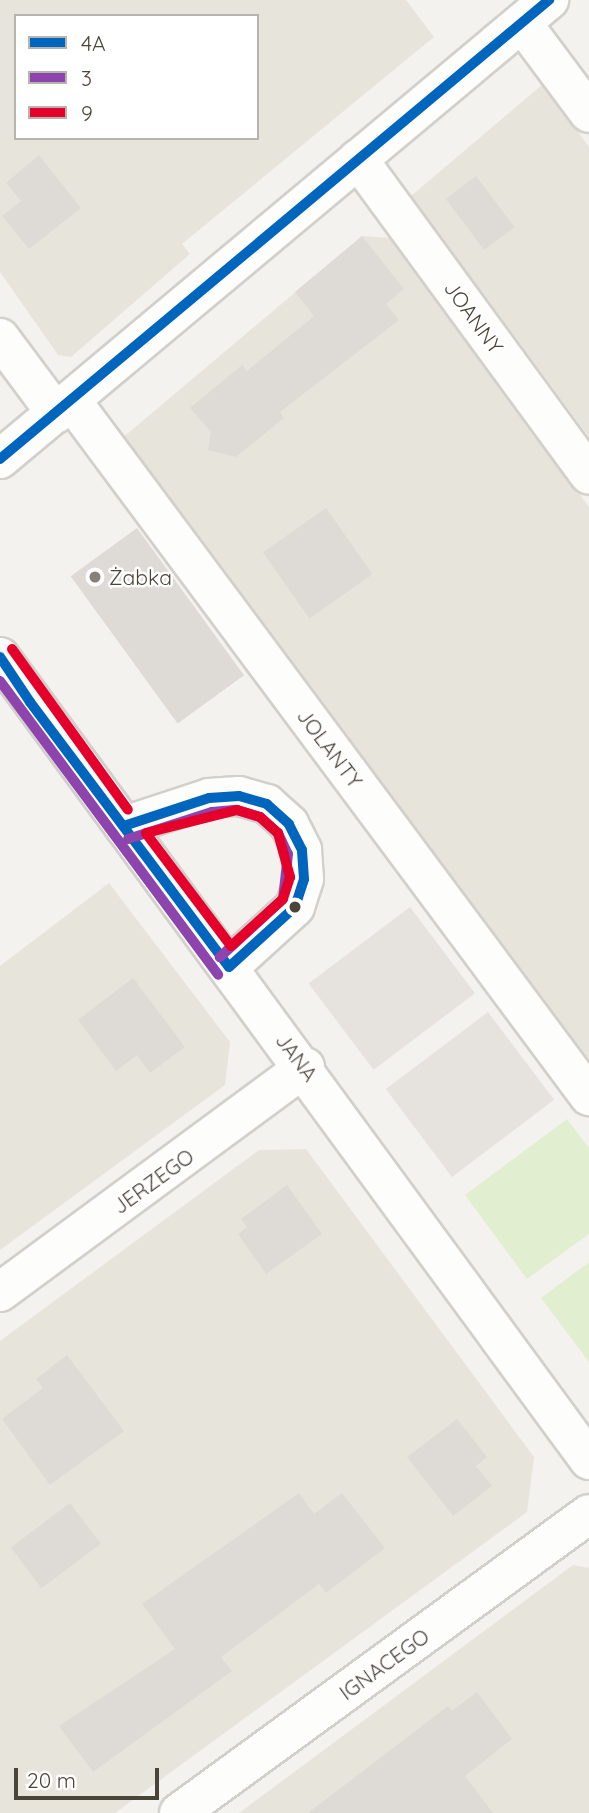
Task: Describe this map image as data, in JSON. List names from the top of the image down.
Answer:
{
  "streets": {
    "street": [
      "JOANNY",
      "JOLANTY",
      "JANA",
      "JERZEGO",
      "IGNACEGO"
    ]
  },
  "crossings": [
    ["JANA", "JERZEGO"]
  ],
  "places": ["Żabka"],
  "lines": ["transit line 4A", "transit line 9", "transit line 3"],
  "legend": ["4A", "3", "9"],
  "scale_bar": "20 m"
}
